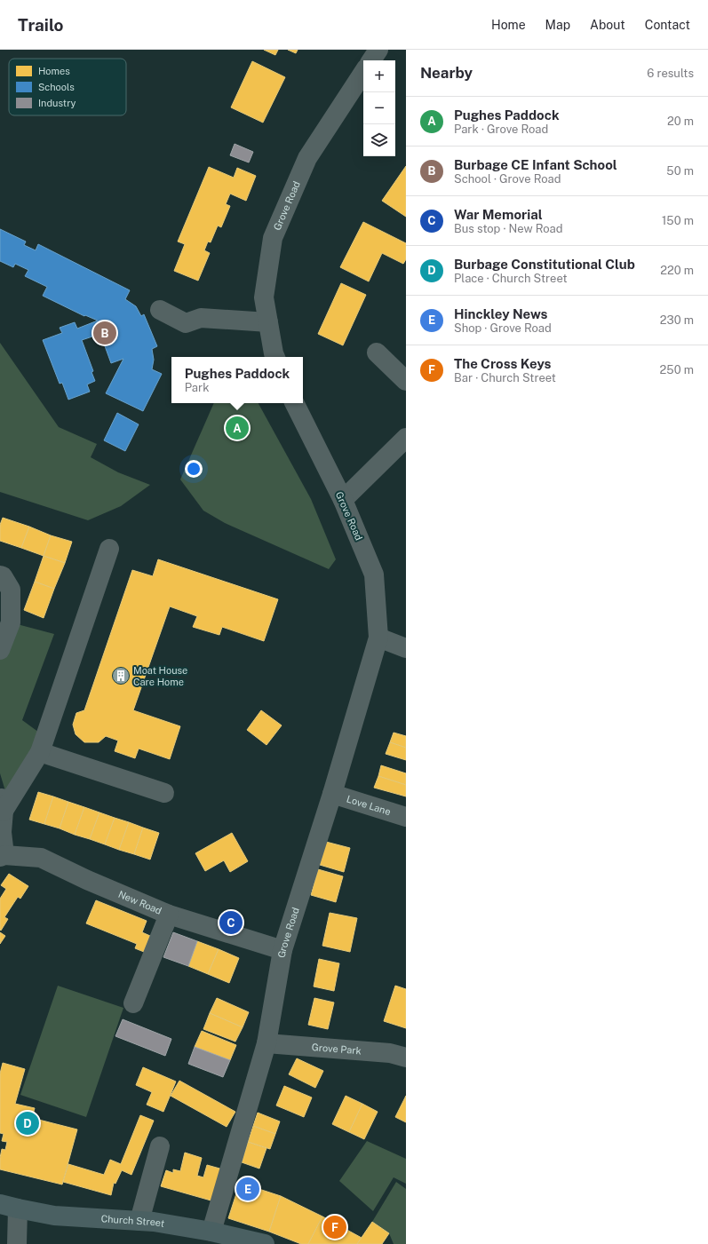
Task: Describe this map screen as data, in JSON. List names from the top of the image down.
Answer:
{
  "streets": {
    "main road": ["Church Street"],
    "street": [
      "Grove Road",
      "Love Lane",
      "New Road",
      "Grove Park"
    ]
  },
  "crossings": [
    ["Grove Road", "Love Lane"],
    ["Grove Road", "New Road"],
    ["Grove Road", "Grove Park"],
    ["Grove Road", "Church Street"]
  ],
  "places": {
    "building": ["Moat House Care Home"]
  },
  "legend": ["Homes", "Schools", "Industry"],
  "page": {
    "header": "Trailo",
    "nav": [
      "Home",
      "Map",
      "About",
      "Contact"
    ],
    "heading": ["Nearby", "6 results"],
    "map_buttons": ["+", "−"],
    "list": [
      {
        "mark": "A",
        "name": "Pughes Paddock",
        "note": "Park · Grove Road",
        "value": "20 m"
      },
      {
        "mark": "B",
        "name": "Burbage CE Infant School",
        "note": "School · Grove Road",
        "value": "50 m"
      },
      {
        "mark": "C",
        "name": "War Memorial",
        "note": "Bus stop · New Road",
        "value": "150 m"
      },
      {
        "mark": "D",
        "name": "Burbage Constitutional Club",
        "note": "Place · Church Street",
        "value": "220 m"
      },
      {
        "mark": "E",
        "name": "Hinckley News",
        "note": "Shop · Grove Road",
        "value": "230 m"
      },
      {
        "mark": "F",
        "name": "The Cross Keys",
        "note": "Bar · Church Street",
        "value": "250 m"
      }
    ],
    "pins": [
      "B",
      "A",
      "C",
      "D",
      "E",
      "F"
    ],
    "popup": ["Pughes Paddock", "Park"]
  }
}
